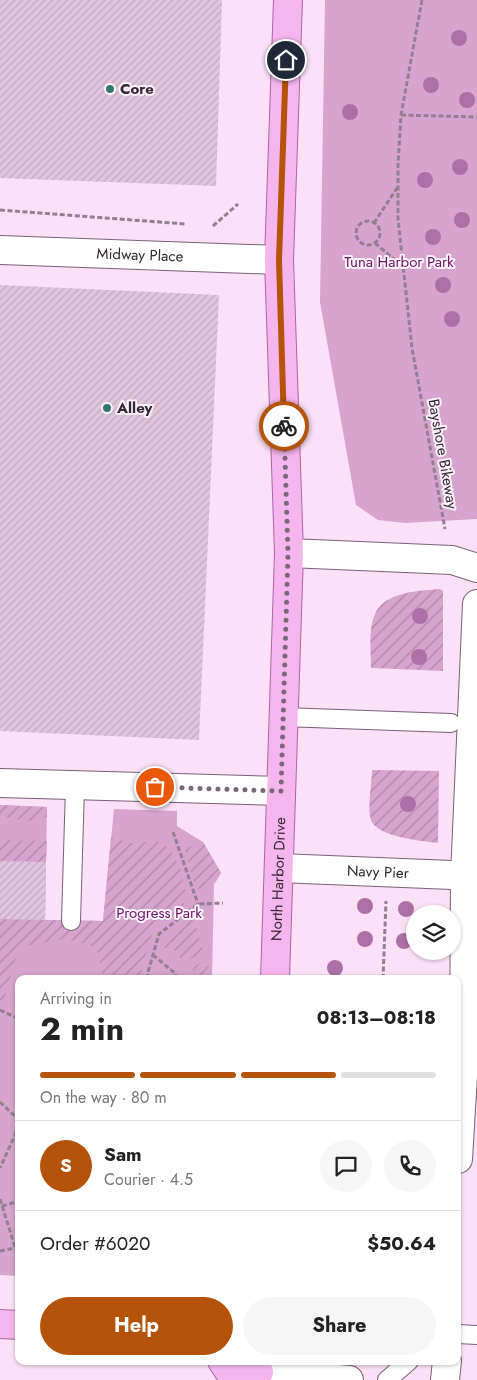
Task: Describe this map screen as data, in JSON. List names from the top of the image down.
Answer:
{
  "streets": {
    "main road": ["North Harbor Drive"],
    "street": ["Midway Place", "Navy Pier"],
    "path": ["Bayshore Bikeway"]
  },
  "crossings": [
    ["Midway Place", "North Harbor Drive"],
    ["Navy Pier", "North Harbor Drive"]
  ],
  "parks": ["Tuna Harbor Park", "Progress Park"],
  "places": ["Core", "Alley"],
  "page": {
    "heading": ["2 min", "Arriving in", "08:13–08:18"],
    "panel": [
      "Sam",
      "Courier · 4.5",
      "Order #6020",
      "$50.64"
    ],
    "bar": "On the way · 80 m",
    "round": "S",
    "buttons": ["Help", "Share"]
  }
}
